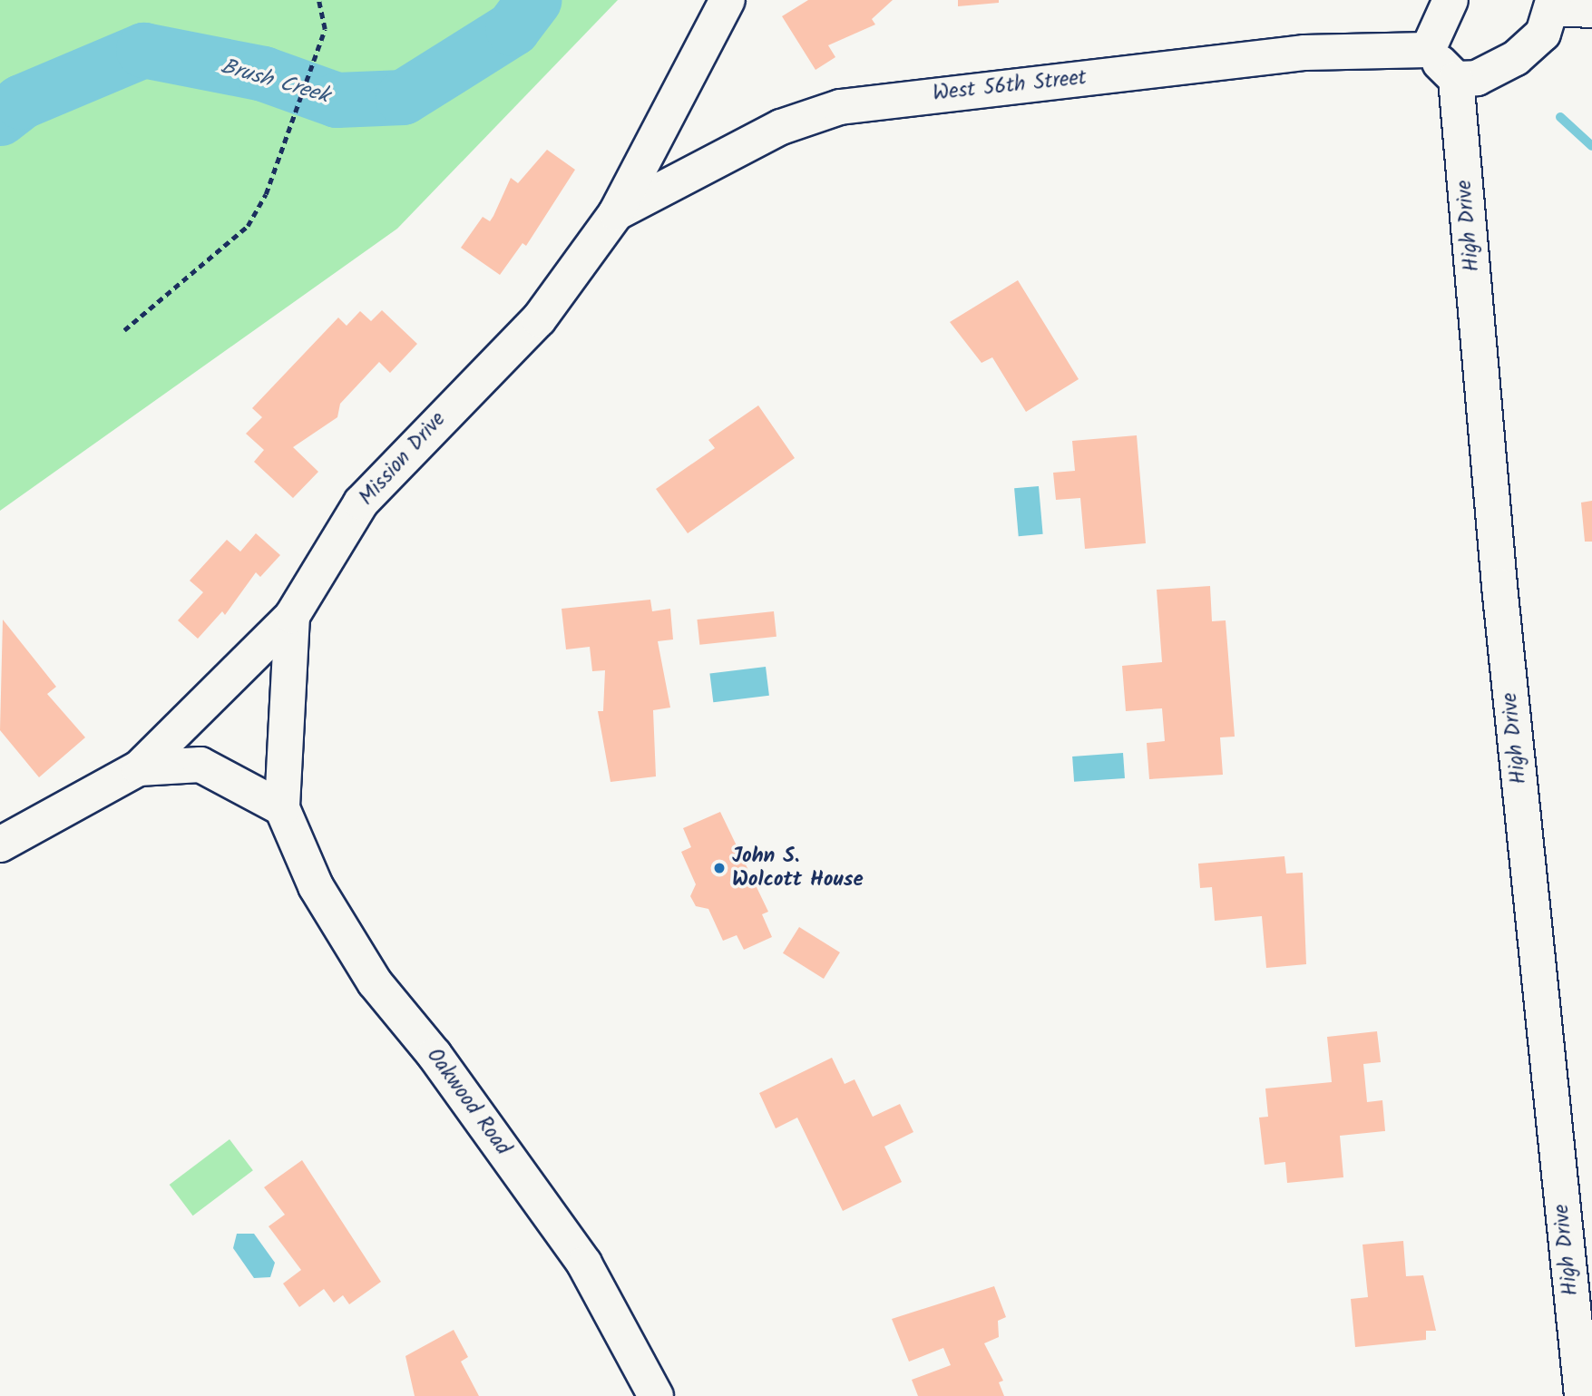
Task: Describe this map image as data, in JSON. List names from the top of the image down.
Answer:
{
  "streets": {
    "street": [
      "West 56th Street",
      "High Drive",
      "Mission Drive",
      "Oakwood Road"
    ]
  },
  "crossings": [
    ["West 56th Street", "Mission Drive"],
    ["Mission Drive", "Oakwood Road"]
  ],
  "water": ["Brush Creek"],
  "places": ["John S. Wolcott House"]
}
